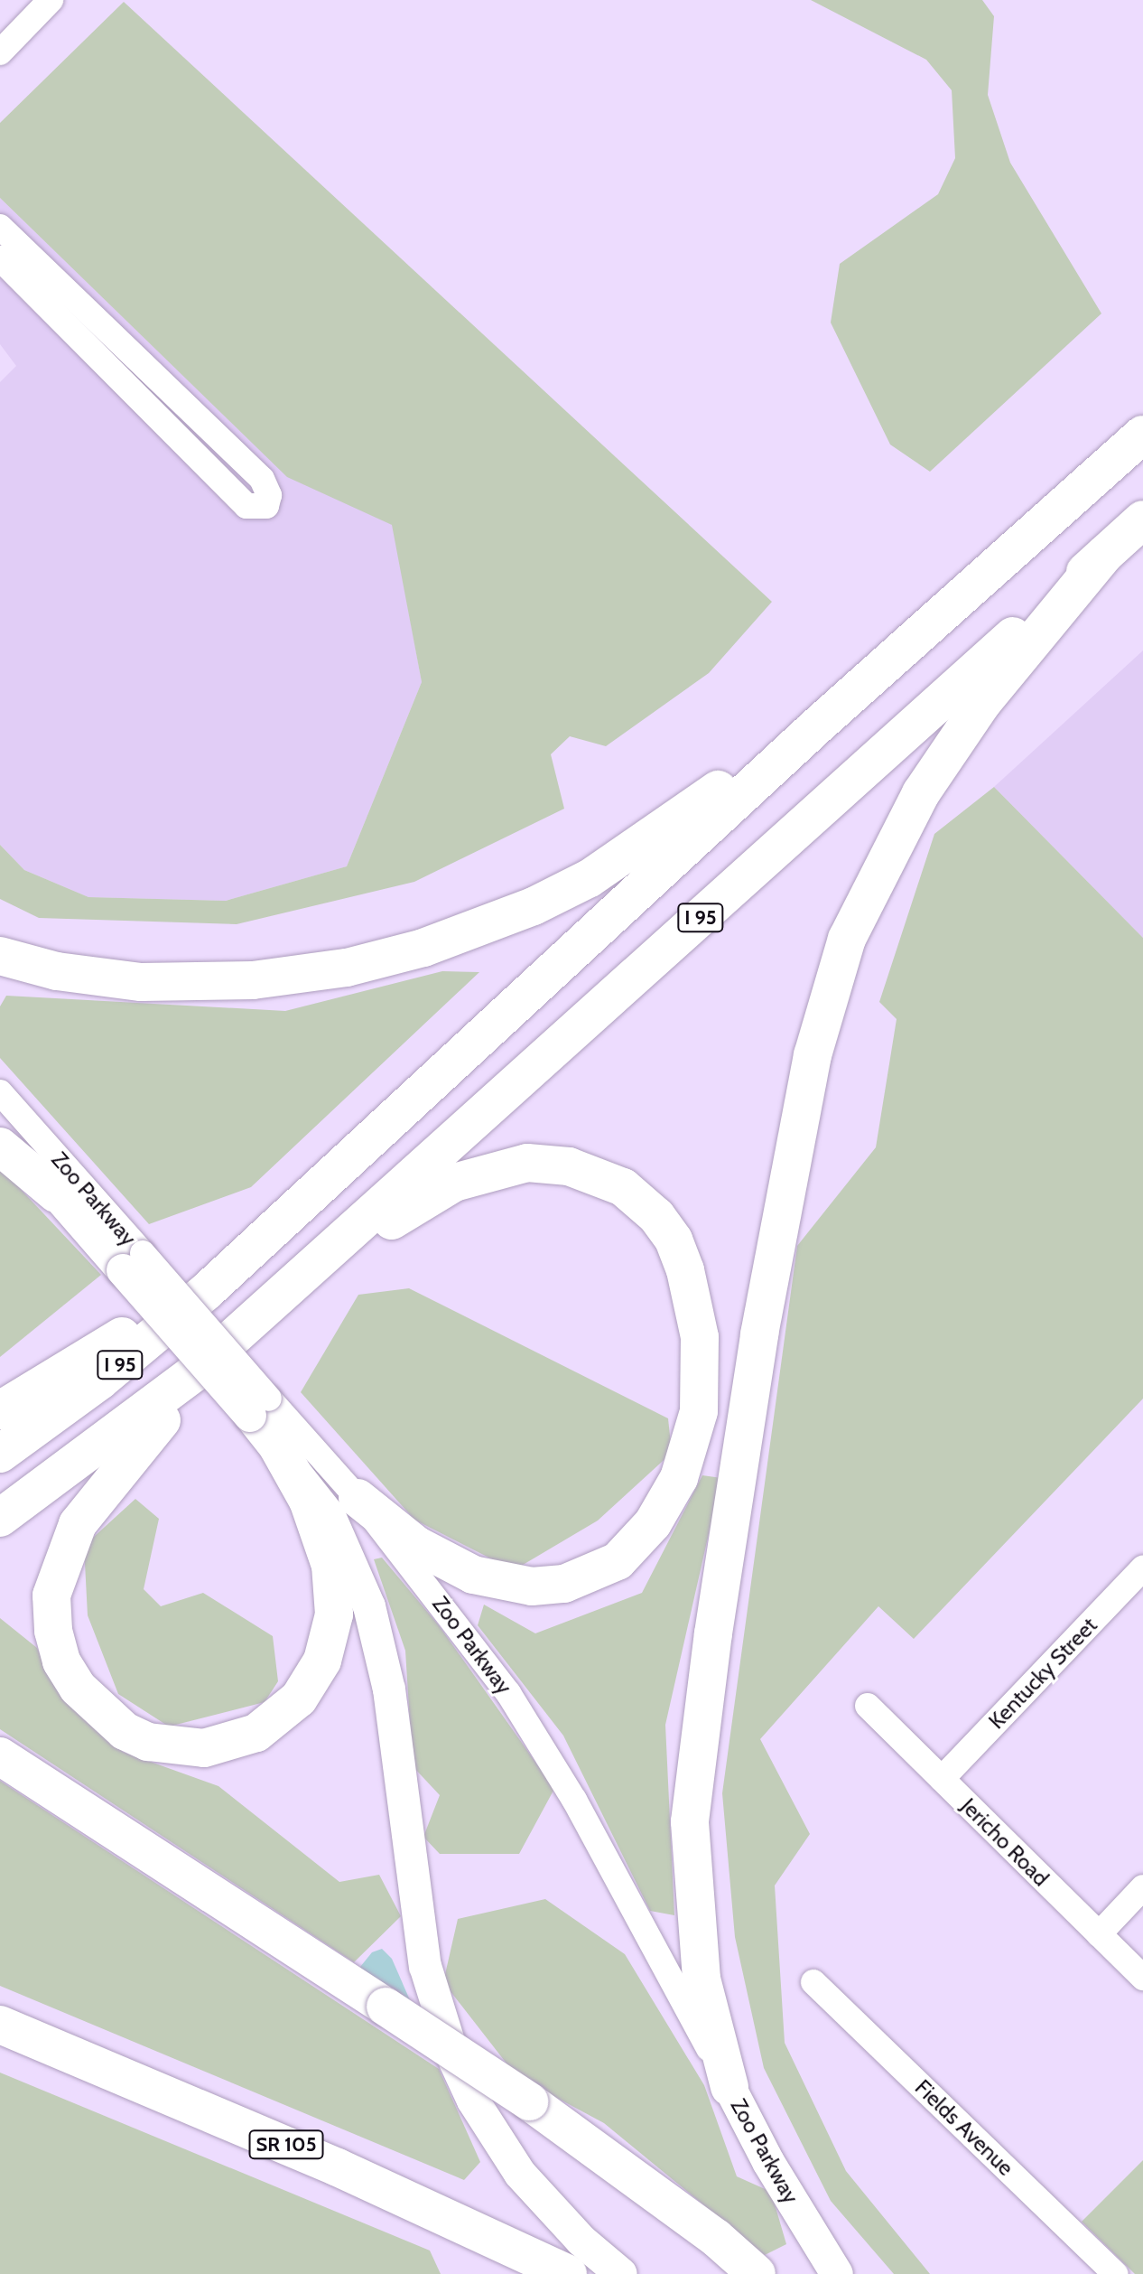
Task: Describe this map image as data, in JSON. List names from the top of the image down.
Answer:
{
  "streets": {
    "highway": ["I 95", "SR 105"],
    "main road": ["Zoo Parkway"],
    "street": ["Kentucky Street", "Jericho Road", "Fields Avenue"]
  },
  "crossings": [
    ["Kentucky Street", "Jericho Road"]
  ]
}
